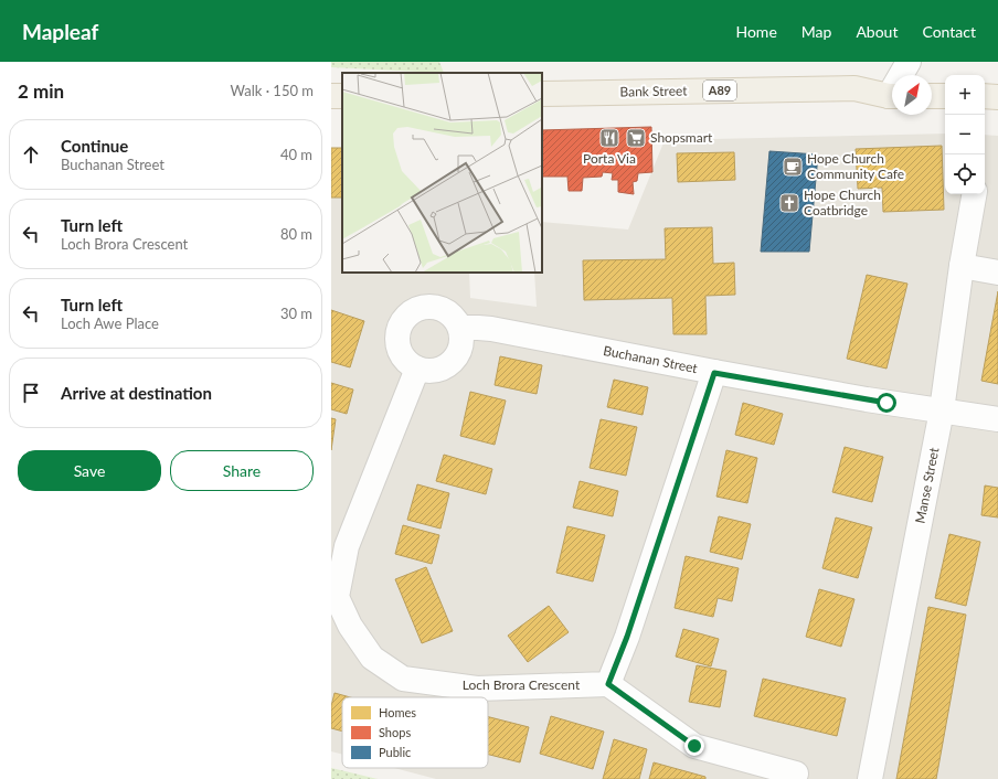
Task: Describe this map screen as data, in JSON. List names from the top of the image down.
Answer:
{
  "streets": {
    "main road": ["A89", "Bank Street"],
    "street": ["Buchanan Street", "Manse Street", "Loch Brora Crescent"]
  },
  "crossings": [
    ["Buchanan Street", "Manse Street"],
    ["Buchanan Street", "Loch Brora Crescent"]
  ],
  "places": {
    "restaurant": ["Porta Via"],
    "supermarket": ["Shopsmart"],
    "cafe": ["Hope Church Community Cafe"],
    "church": ["Hope Church Coatbridge"]
  },
  "legend": ["Homes", "Shops", "Public"],
  "north": "top right",
  "page": {
    "header": "Mapleaf",
    "nav": [
      "Home",
      "Map",
      "About",
      "Contact"
    ],
    "heading": ["2 min", "Walk · 150 m"],
    "map_buttons": ["+", "−"],
    "list": [
      ["Continue", "Buchanan Street", "40 m"],
      ["Turn left", "Loch Brora Crescent", "80 m"],
      ["Turn left", "Loch Awe Place", "30 m"],
      "Arrive at destination"
    ],
    "buttons": ["Save", "Share"]
  }
}
